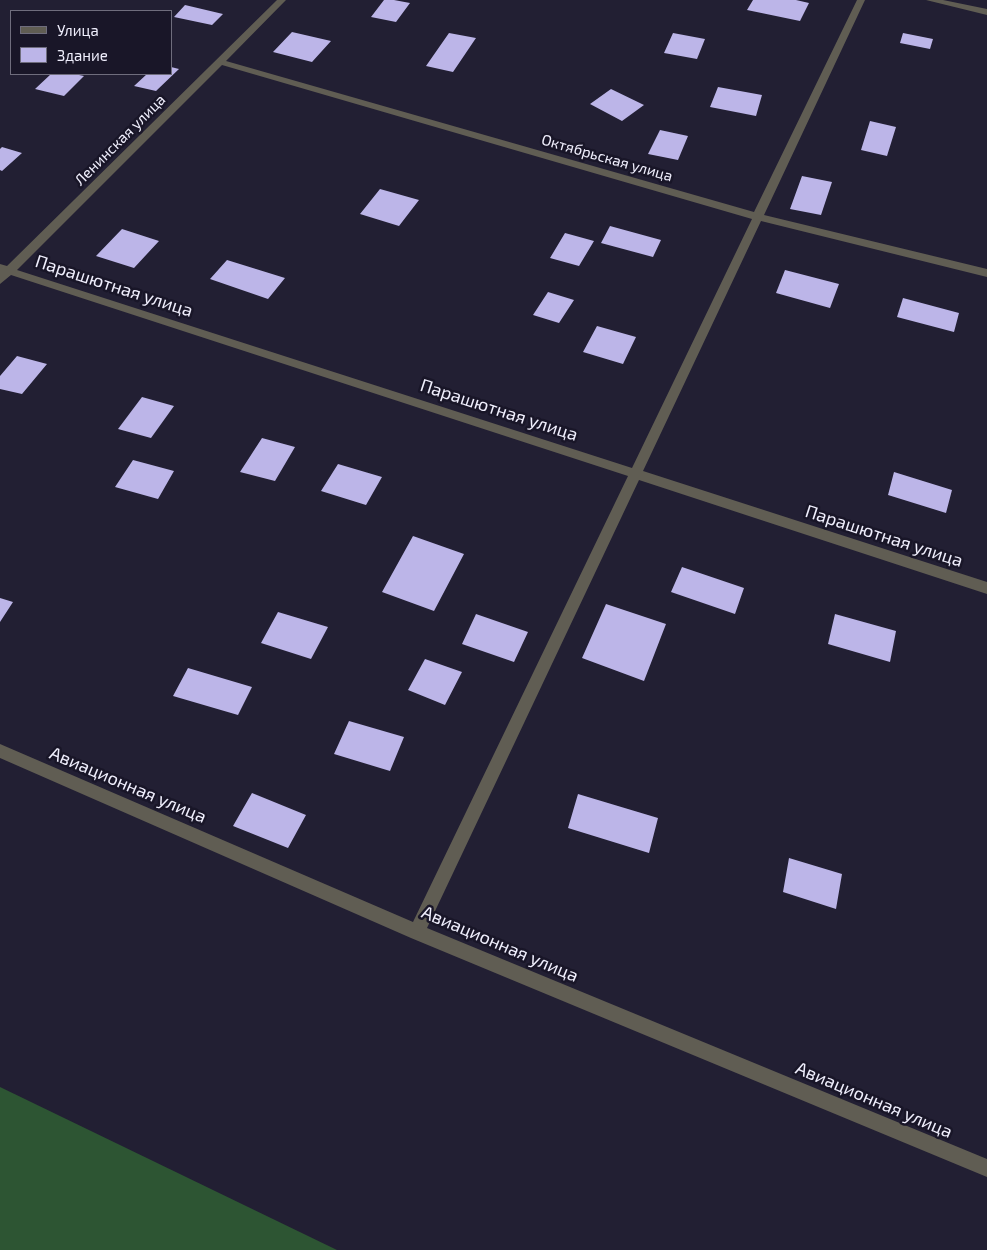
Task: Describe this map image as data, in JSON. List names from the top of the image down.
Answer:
{
  "streets": {
    "street": [
      "Ленинская улица",
      "Октябрьская улица",
      "Парашютная улица",
      "Авиационная улица"
    ]
  },
  "crossings": [
    ["Ленинская улица", "Октябрьская улица"],
    ["Ленинская улица", "Парашютная улица"]
  ],
  "legend": ["Улица", "Здание"]
}
